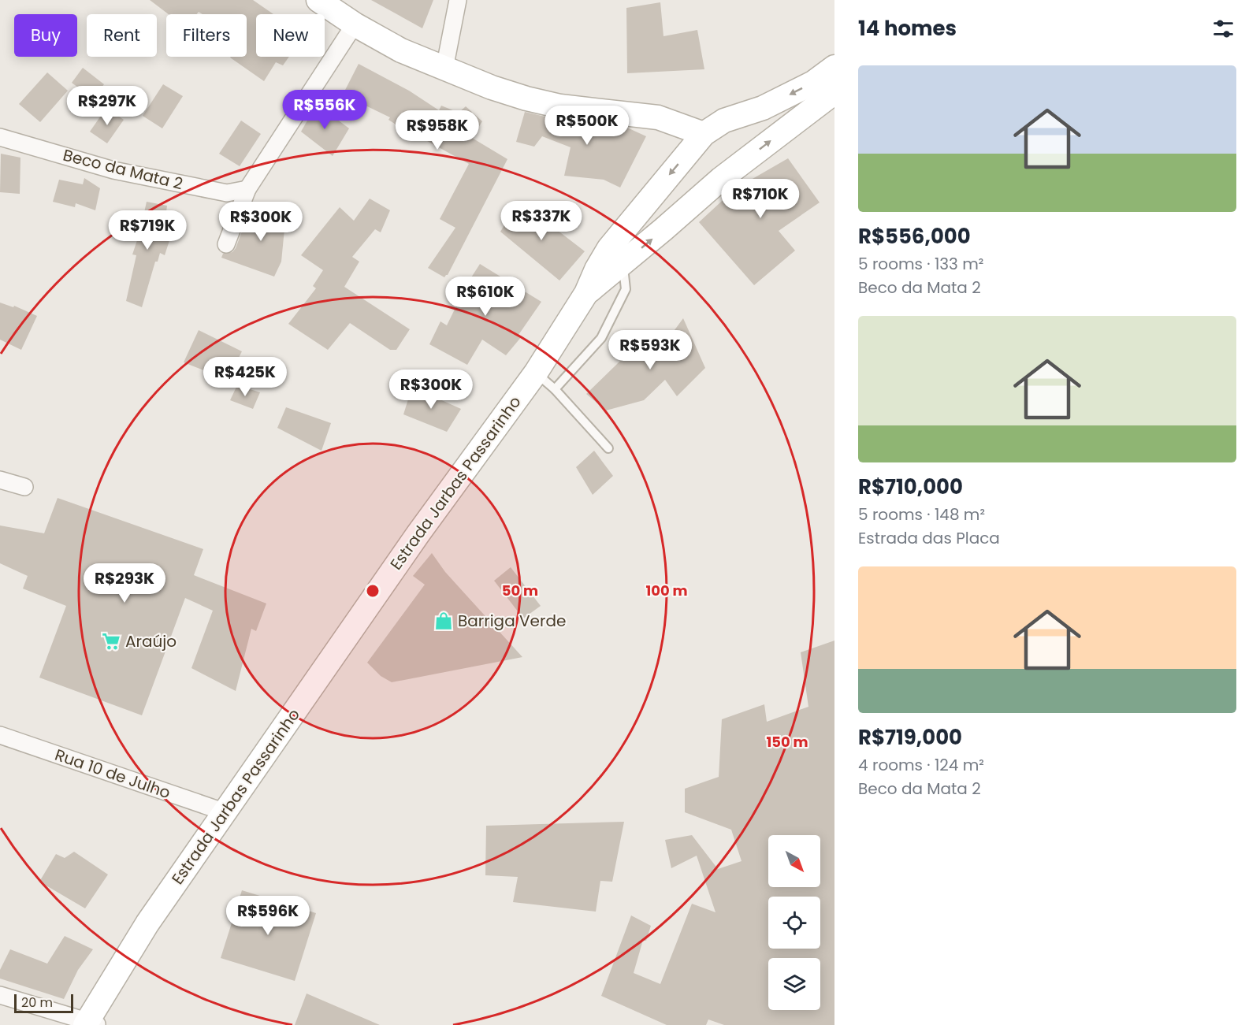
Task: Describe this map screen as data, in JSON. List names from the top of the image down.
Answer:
{
  "streets": {
    "street": ["Beco da Mata 2", "Estrada Jarbas Passarinho", "Rua 10 de Julho"]
  },
  "crossings": [
    ["Estrada Jarbas Passarinho", "Rua 10 de Julho"]
  ],
  "places": {
    "shop": ["Barriga Verde"],
    "supermarket": ["Araújo"]
  },
  "scale_bar": "20 m",
  "north": "bottom right",
  "page": {
    "heading": "14 homes",
    "chip": [
      "Buy",
      "Rent",
      "Filters",
      "New"
    ],
    "list": [
      {
        "name": "R$556,000",
        "note": "5 rooms · 133 m² · Beco da Mata 2"
      },
      {
        "name": "R$710,000",
        "note": "5 rooms · 148 m² · Estrada das Placa"
      },
      {
        "name": "R$719,000",
        "note": "4 rooms · 124 m² · Beco da Mata 2"
      }
    ],
    "price": [
      "R$297K",
      "R$556K",
      "R$500K",
      "R$958K",
      "R$710K",
      "R$337K",
      "R$300K",
      "R$719K",
      "R$610K",
      "R$593K",
      "R$425K",
      "R$300K",
      "R$293K",
      "R$596K"
    ],
    "scale": "20 m"
  },
  "rings": ["50 m", "100 m", "150 m"]
}
